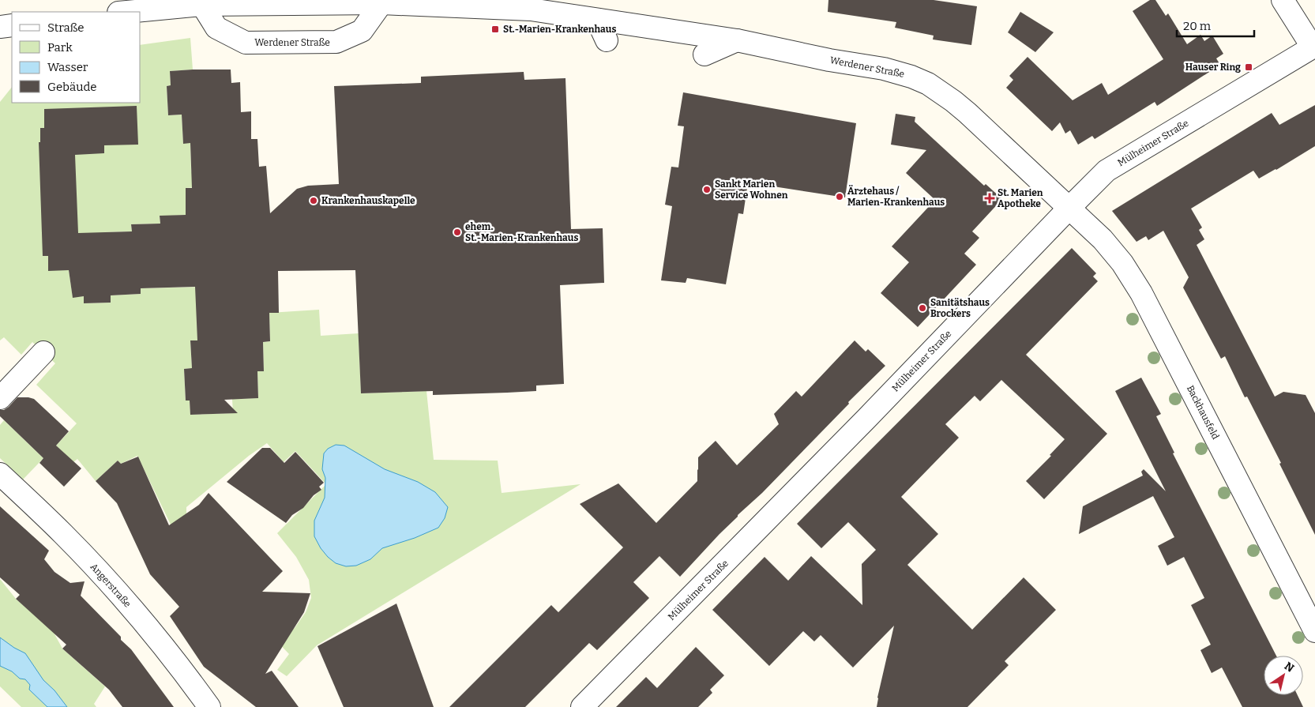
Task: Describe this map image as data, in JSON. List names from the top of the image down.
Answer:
{
  "streets": {
    "street": [
      "Werdener Straße",
      "Mülheimer Straße",
      "Backhausfeld",
      "Angerstraße"
    ]
  },
  "crossings": [
    ["Werdener Straße", "Mülheimer Straße"],
    ["Werdener Straße", "Backhausfeld"],
    ["Mülheimer Straße", "Backhausfeld"]
  ],
  "places": {
    "transit": ["St.-Marien-Krankenhaus", "Hauser Ring"],
    "other": [
      "Sankt Marien Service Wohnen",
      "Ärztehaus / Marien-Krankenhaus",
      "Krankenhauskapelle",
      "ehem. St.-Marien-Krankenhaus",
      "Sanitätshaus Brockers"
    ],
    "health": ["St. Marien Apotheke"]
  },
  "legend": [
    "Straße",
    "Park",
    "Wasser",
    "Gebäude"
  ],
  "scale_bar": "20 m",
  "north": "top right"
}
